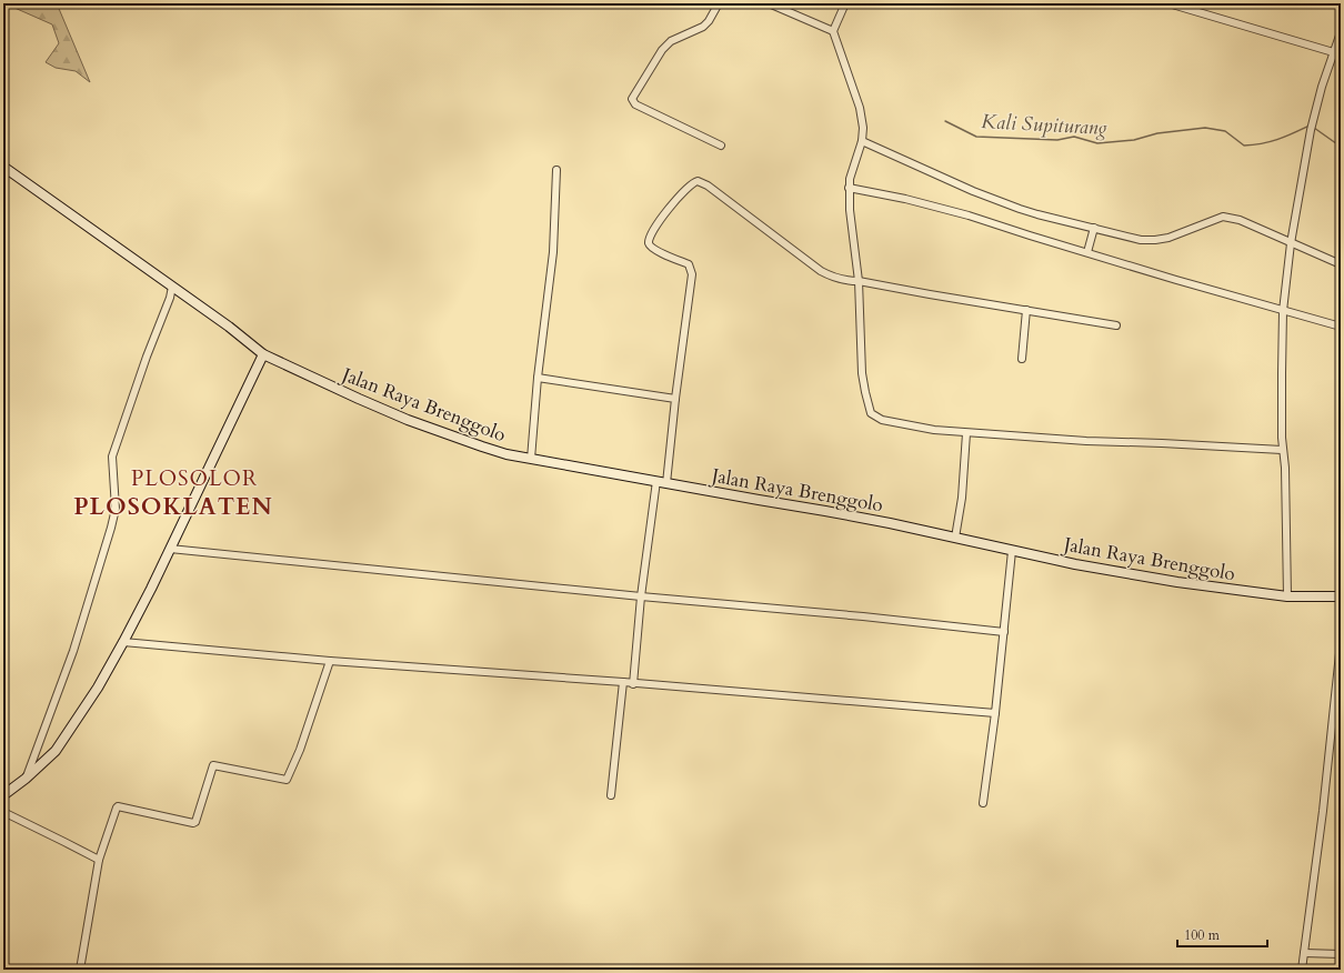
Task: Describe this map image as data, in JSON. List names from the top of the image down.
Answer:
{
  "streets": {
    "main road": ["Jalan Raya Brenggolo"]
  },
  "districts": ["PLOSOLOR", "PLOSOKLATEN"],
  "water": ["Kali Supiturang"],
  "scale_bar": "100 m"
}
